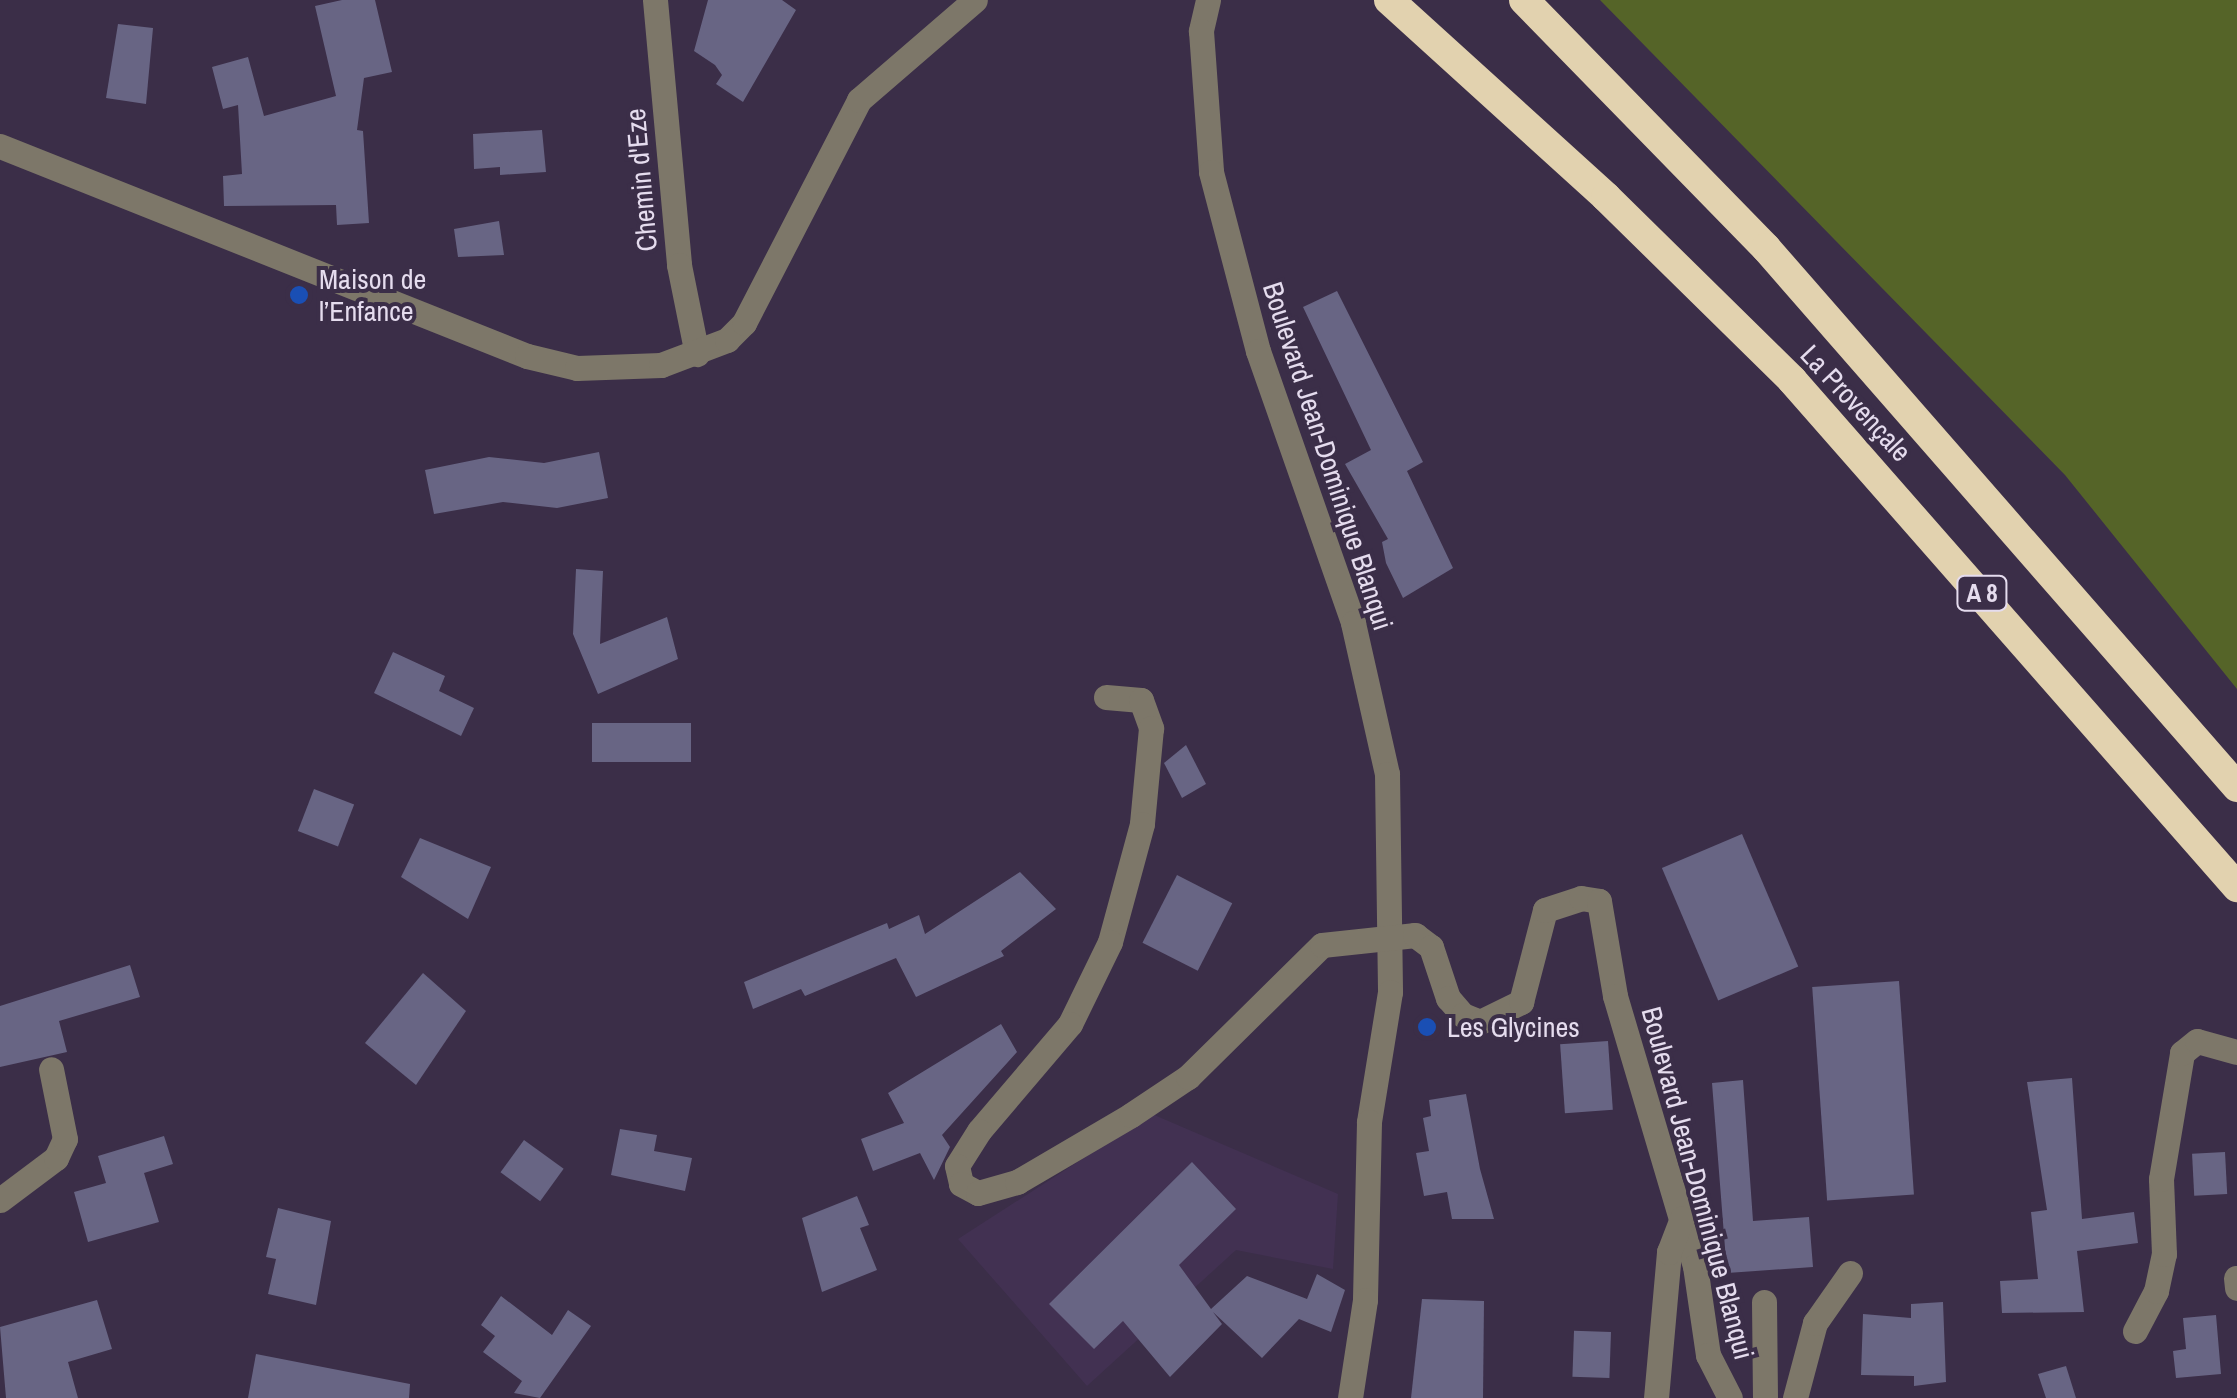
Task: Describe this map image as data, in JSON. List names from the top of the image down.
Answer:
{
  "streets": {
    "highway": ["La Provençale", "A 8"],
    "street": ["Chemin d'Eze", "Boulevard Jean-Dominique Blanqui"]
  },
  "places": ["Maison de l’Enfance", "Les Glycines"]
}
